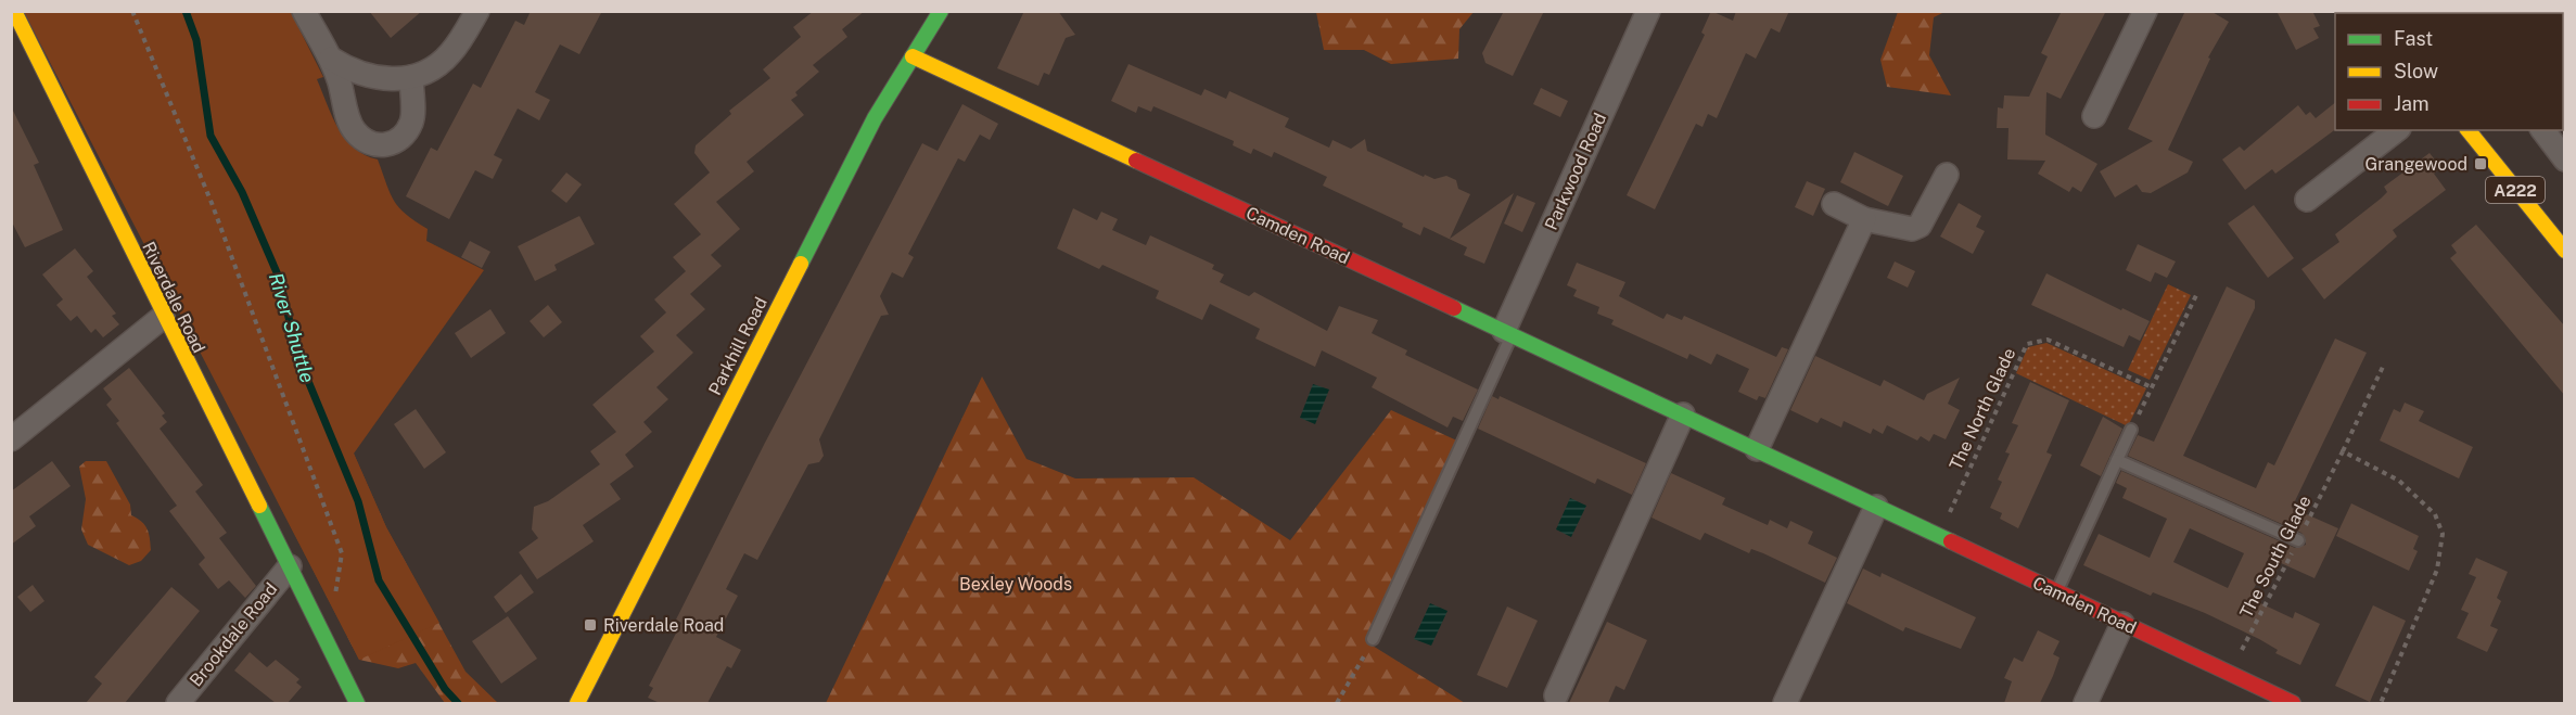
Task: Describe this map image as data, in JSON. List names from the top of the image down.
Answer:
{
  "streets": {
    "street": [
      "Parkwood Road",
      "A222",
      "Camden Road",
      "Riverdale Road",
      "Parkhill Road",
      "Brookdale Road"
    ],
    "path": ["The North Glade", "The South Glade"]
  },
  "crossings": [
    ["Parkwood Road", "Camden Road"],
    ["Camden Road", "Parkhill Road"],
    ["Camden Road", "The North Glade"],
    ["Camden Road", "The South Glade"],
    ["Riverdale Road", "Brookdale Road"]
  ],
  "water": ["River Shuttle"],
  "parks": ["Bexley Woods"],
  "places": {
    "transit": ["Grangewood", "Riverdale Road"]
  },
  "legend": ["Fast", "Slow", "Jam"]
}
